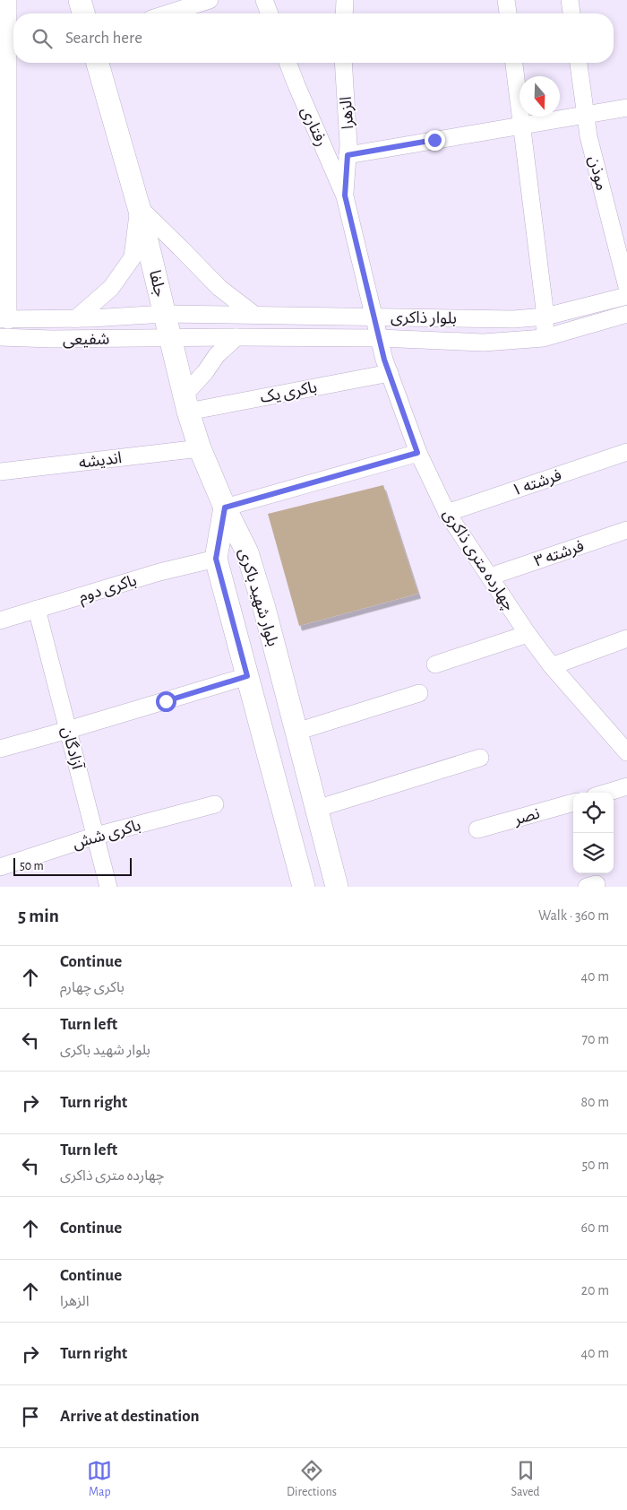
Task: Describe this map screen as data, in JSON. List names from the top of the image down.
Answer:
{
  "streets": {
    "main road": ["جلفا", "بلوار شهید باکری"],
    "street": [
      "الزهرا",
      "رفتاری",
      "موذن",
      "بلوار ذاکری",
      "شفیعی",
      "باکری یک",
      "اندیشه",
      "فرشته ۱",
      "فرشته ۳",
      "چهارده متری ذاکری",
      "باکری دوم",
      "آزادگان",
      "نصر",
      "باکری شش"
    ]
  },
  "crossings": [
    ["الزهرا", "رفتاری"],
    ["الزهرا", "چهارده متری ذاکری"],
    ["رفتاری", "چهارده متری ذاکری"],
    ["جلفا", "بلوار ذاکری"],
    ["جلفا", "شفیعی"],
    ["جلفا", "باکری یک"],
    ["جلفا", "اندیشه"],
    ["جلفا", "بلوار شهید باکری"],
    ["بلوار ذاکری", "شفیعی"],
    ["بلوار ذاکری", "چهارده متری ذاکری"],
    ["باکری یک", "چهارده متری ذاکری"],
    ["فرشته ۱", "چهارده متری ذاکری"],
    ["فرشته ۳", "چهارده متری ذاکری"],
    ["باکری دوم", "بلوار شهید باکری"],
    ["باکری دوم", "آزادگان"],
    ["آزادگان", "باکری شش"]
  ],
  "scale_bar": "50 m",
  "north": "bottom",
  "page": {
    "search": "Search here",
    "scale": "50 m",
    "heading": ["5 min", "Walk · 360 m"],
    "list": [
      ["Continue", "باکری چهارم", "40 m"],
      ["Turn left", "بلوار شهید باکری", "70 m"],
      ["Turn right", "80 m"],
      ["Turn left", "چهارده متری ذاکری", "50 m"],
      ["Continue", "60 m"],
      ["Continue", "الزهرا", "20 m"],
      ["Turn right", "40 m"],
      "Arrive at destination"
    ],
    "nav": ["Map", "Directions", "Saved"]
  }
}
